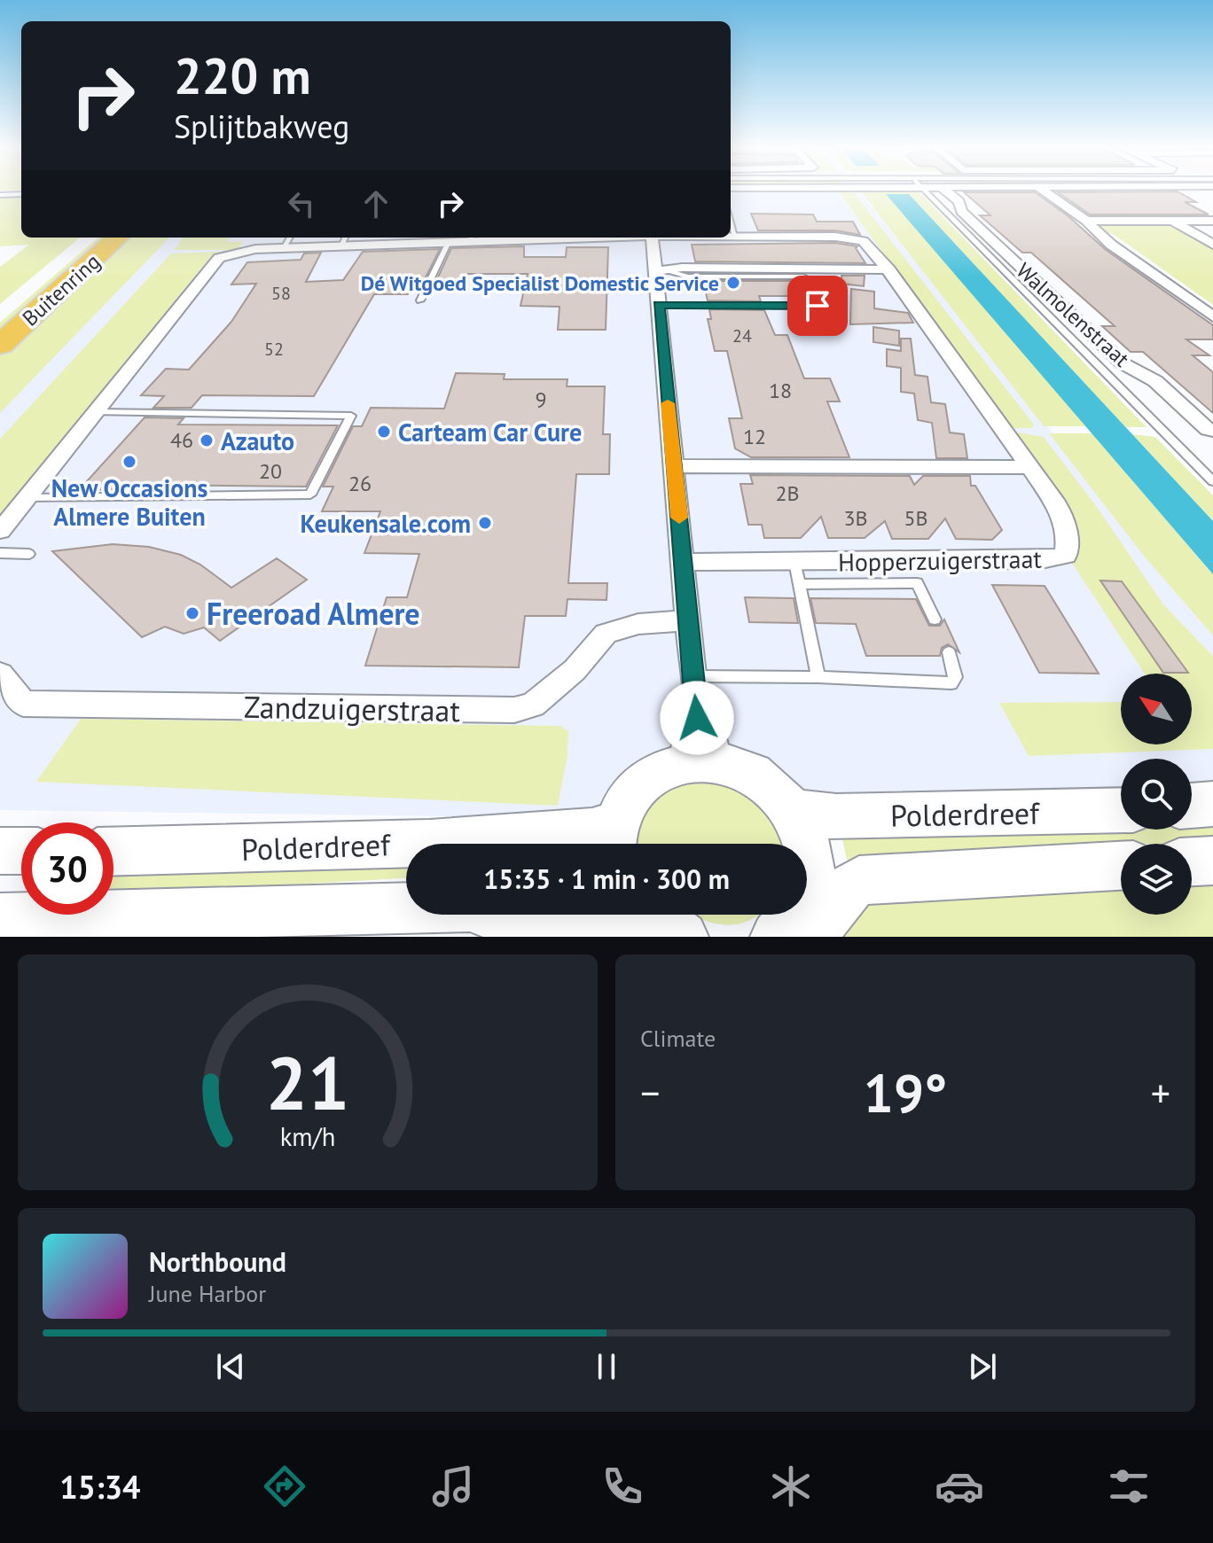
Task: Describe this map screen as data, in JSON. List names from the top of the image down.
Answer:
{
  "streets": {
    "highway": ["Buitenring"],
    "main road": ["Polderdreef"],
    "street": ["Walmolenstraat", "Hopperzuigerstraat", "Zandzuigerstraat"]
  },
  "places": [
    "Dé Witgoed Specialist Domestic Service",
    "Carteam Car Cure",
    "Azauto",
    "New Occasions Almere Buiten",
    "Keukensale.com",
    "Freeroad Almere"
  ],
  "house_numbers": [
    "58",
    "24",
    "52",
    "18",
    "9",
    "12",
    "46",
    "20",
    "26",
    "2B",
    "3B",
    "5B"
  ],
  "north": "top left",
  "page": {
    "turn": ["220 m", "Splijtbakweg"],
    "limit": "30",
    "trip": "15:35 · 1 min · 300 m",
    "tile": "Climate",
    "heat": ["−", "19°", "+"],
    "song": ["Northbound", "June Harbor"],
    "tabs": "15:34",
    "gauge": ["21", "km/h"]
  }
}
